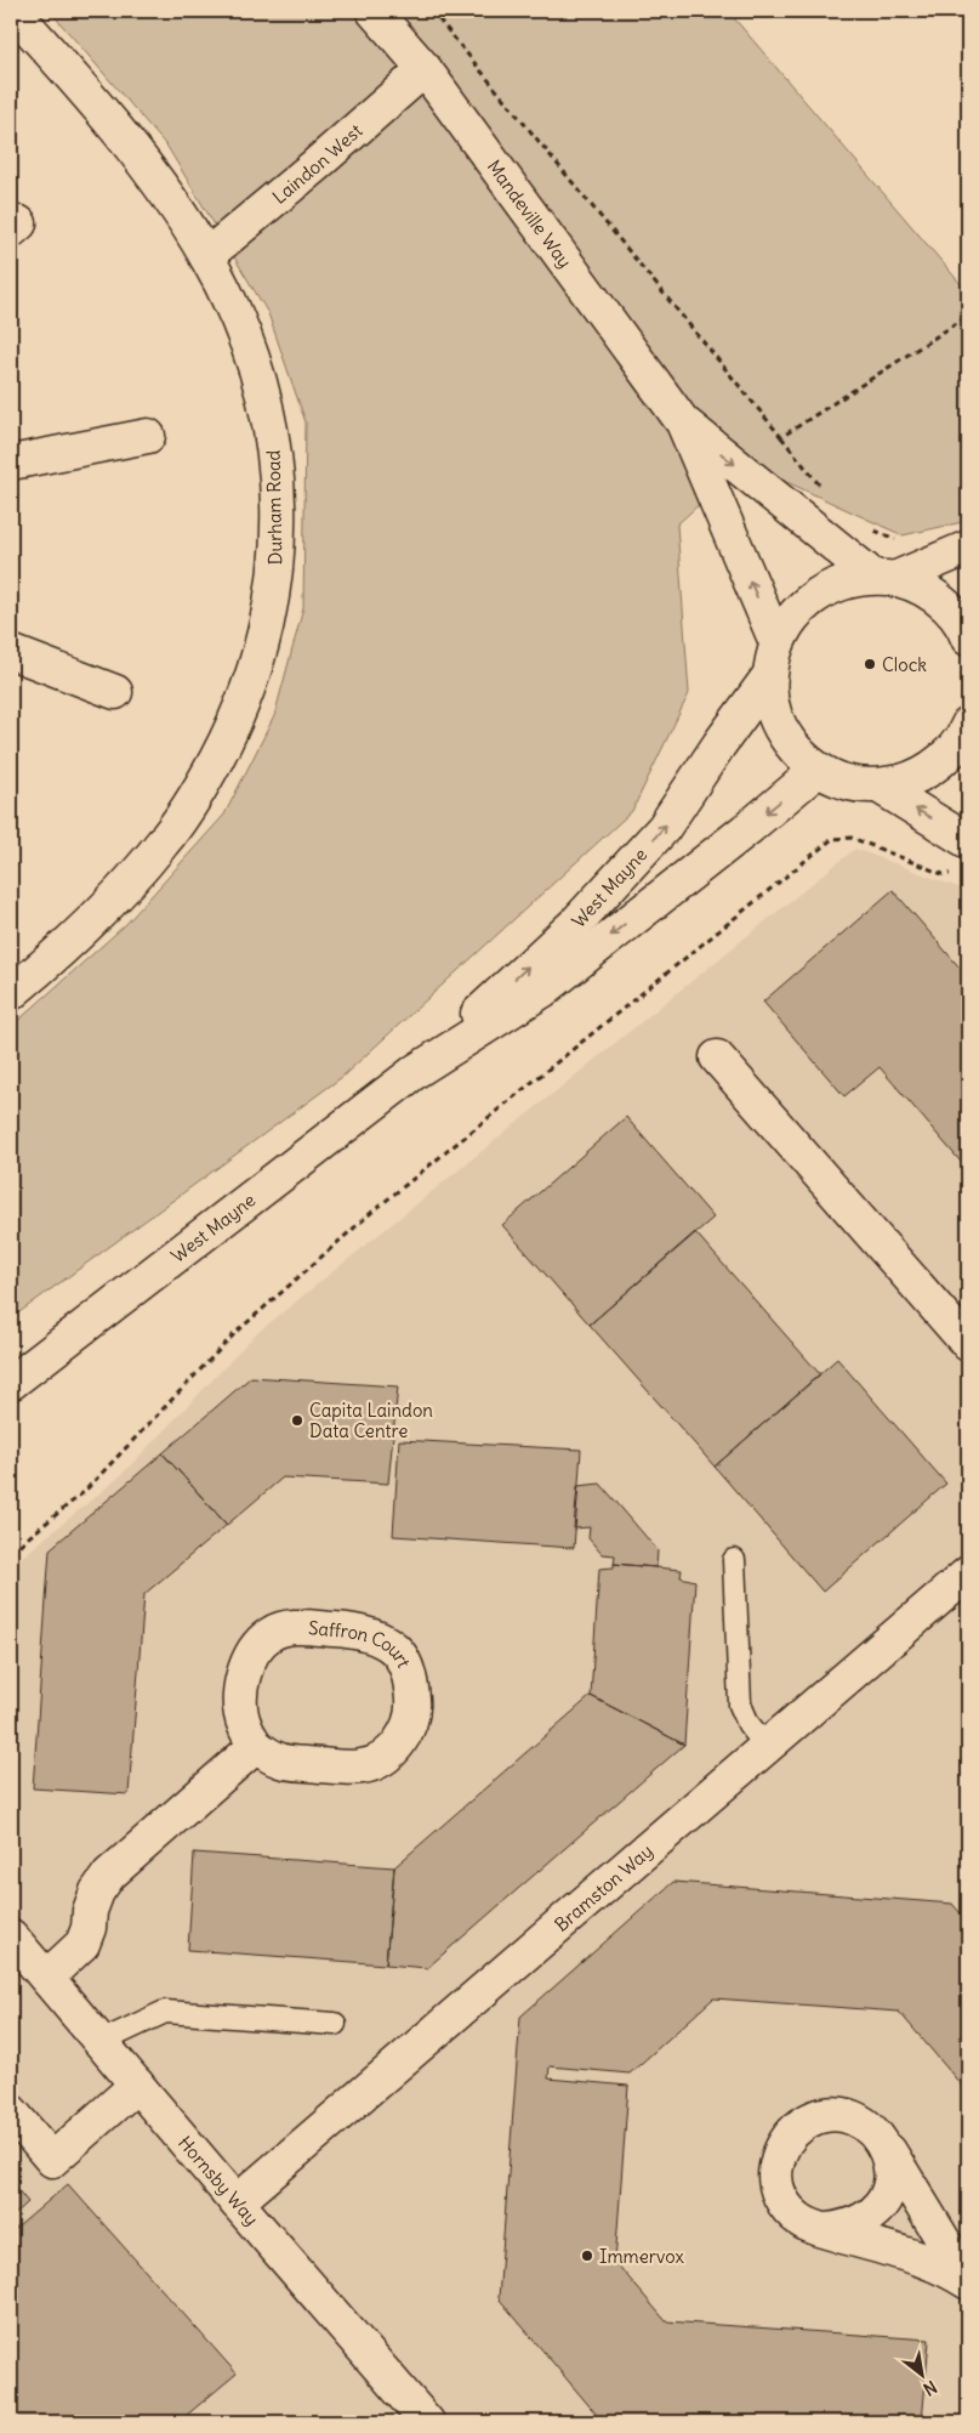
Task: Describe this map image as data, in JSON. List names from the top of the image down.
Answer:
{
  "streets": {
    "street": [
      "Laindon West",
      "Mandeville Way",
      "Durham Road",
      "West Mayne",
      "Saffron Court",
      "Bramston Way",
      "Hornsby Way"
    ]
  },
  "crossings": [
    ["Laindon West", "Mandeville Way"],
    ["Laindon West", "Durham Road"],
    ["Bramston Way", "Hornsby Way"]
  ],
  "places": ["Clock", "Capita Laindon Data Centre", "Immervox"],
  "north": "bottom right"
}
